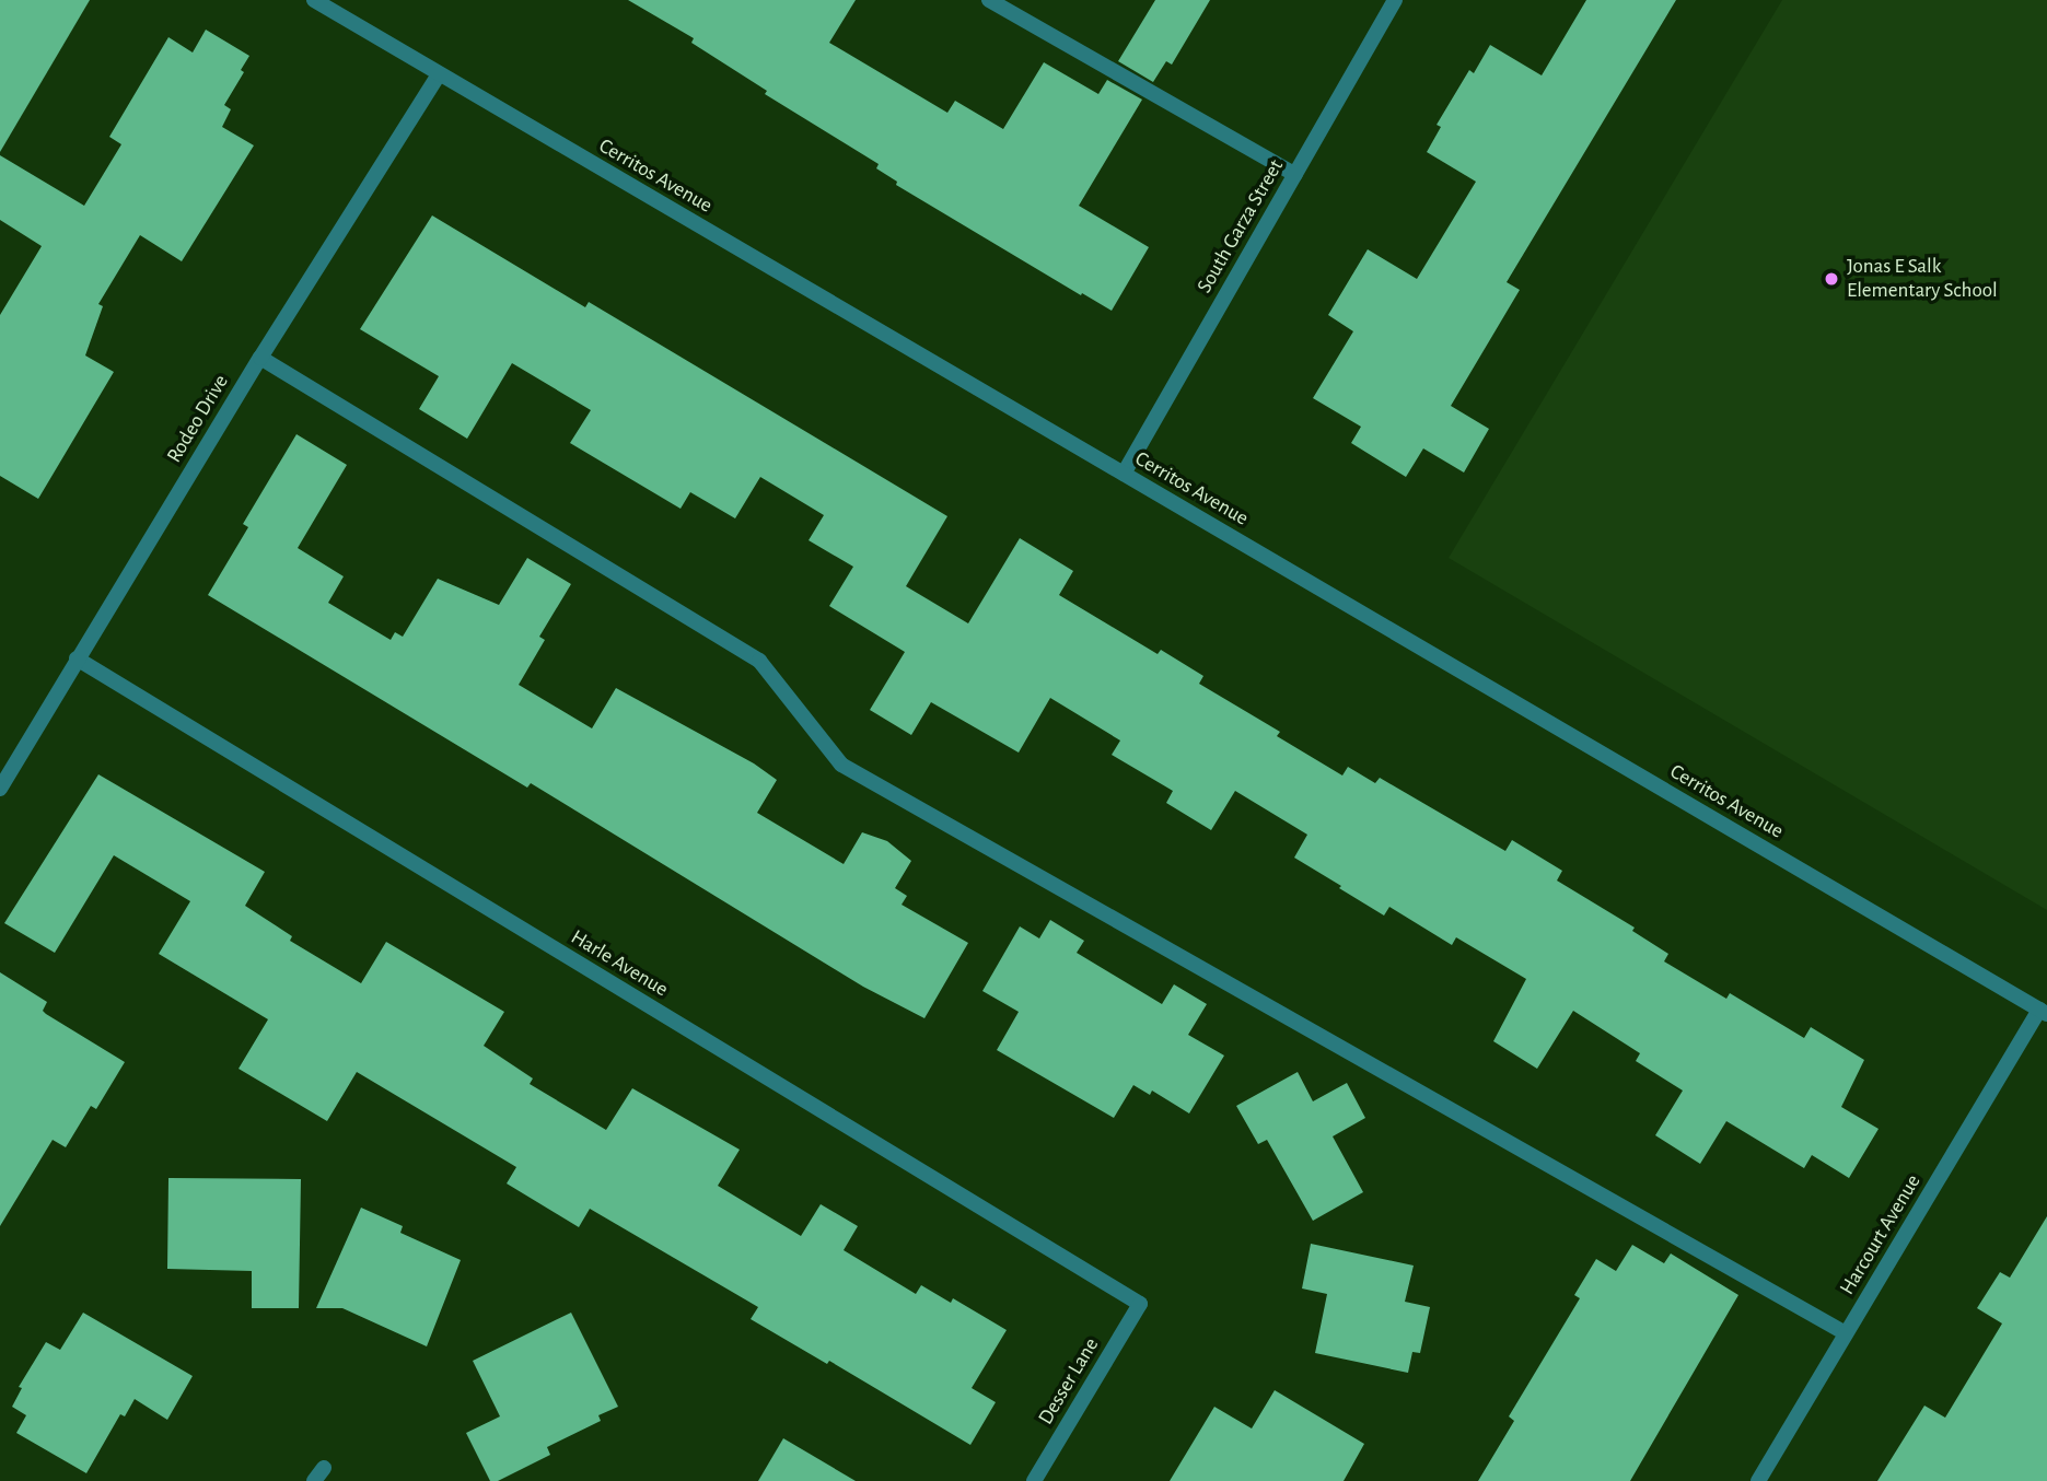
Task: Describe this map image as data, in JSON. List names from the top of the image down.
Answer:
{
  "streets": {
    "street": [
      "Cerritos Avenue",
      "South Garza Street",
      "Rodeo Drive",
      "Harle Avenue",
      "Harcourt Avenue",
      "Desser Lane"
    ]
  },
  "crossings": [
    ["Cerritos Avenue", "South Garza Street"],
    ["Cerritos Avenue", "Rodeo Drive"],
    ["Cerritos Avenue", "Harcourt Avenue"],
    ["Rodeo Drive", "Harle Avenue"],
    ["Harle Avenue", "Desser Lane"]
  ],
  "places": ["Jonas E Salk Elementary School"]
}
